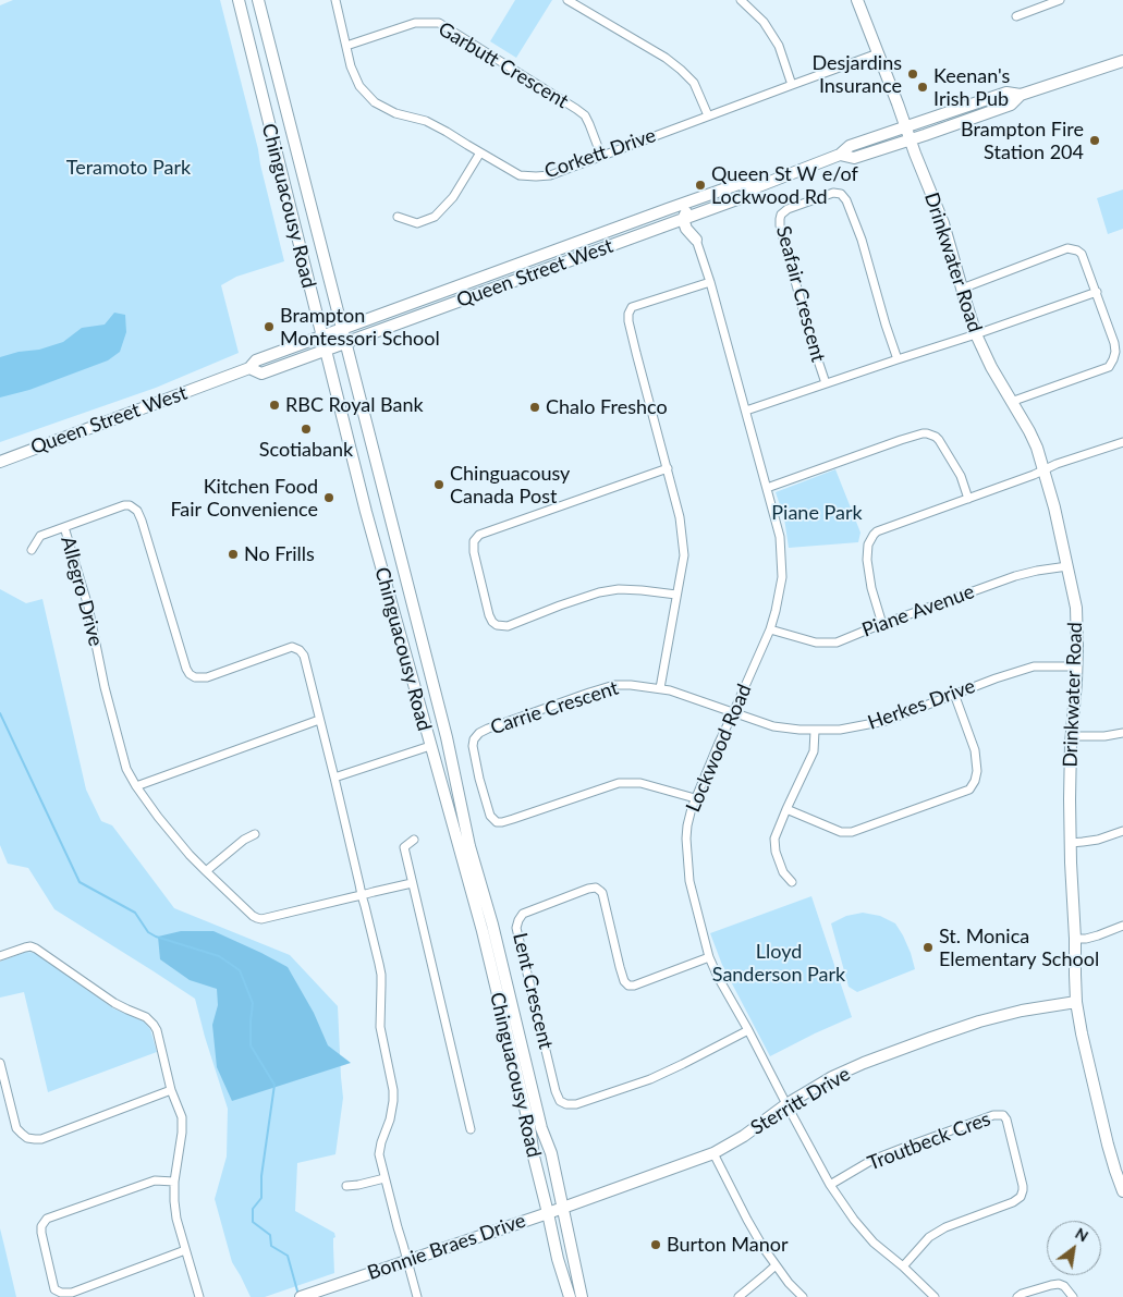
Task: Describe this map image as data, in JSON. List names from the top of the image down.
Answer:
{
  "streets": {
    "main road": [
      "Chinguacousy Road",
      "Drinkwater Road",
      "Queen Street West",
      "Sterritt Drive",
      "Bonnie Braes Drive"
    ],
    "street": [
      "Garbutt Crescent",
      "Corkett Drive",
      "Seafair Crescent",
      "Allegro Drive",
      "Piane Avenue",
      "Herkes Drive",
      "Carrie Crescent",
      "Lockwood Road",
      "Lent Crescent",
      "Troutbeck Cres"
    ]
  },
  "crossings": [
    ["Garbutt Crescent", "Corkett Drive"],
    ["Corkett Drive", "Drinkwater Road"],
    ["Chinguacousy Road", "Queen Street West"],
    ["Chinguacousy Road", "Sterritt Drive"],
    ["Chinguacousy Road", "Bonnie Braes Drive"],
    ["Drinkwater Road", "Queen Street West"],
    ["Drinkwater Road", "Piane Avenue"],
    ["Drinkwater Road", "Herkes Drive"],
    ["Drinkwater Road", "Sterritt Drive"],
    ["Allegro Drive", "Bonnie Braes Drive"],
    ["Piane Avenue", "Lockwood Road"],
    ["Herkes Drive", "Carrie Crescent"],
    ["Herkes Drive", "Lockwood Road"],
    ["Carrie Crescent", "Lockwood Road"],
    ["Lockwood Road", "Lent Crescent"],
    ["Lockwood Road", "Sterritt Drive"],
    ["Lockwood Road", "Troutbeck Cres"],
    ["Sterritt Drive", "Bonnie Braes Drive"]
  ],
  "parks": ["Teramoto Park", "Piane Park", "Lloyd Sanderson Park"],
  "places": [
    "Desjardins Insurance",
    "Keenan's Irish Pub",
    "Brampton Fire Station 204",
    "Queen St W e/of Lockwood Rd",
    "Brampton Montessori School",
    "RBC Royal Bank",
    "Chalo Freshco",
    "Scotiabank",
    "Chinguacousy Canada Post",
    "Kitchen Food Fair Convenience",
    "No Frills",
    "St. Monica Elementary School",
    "Burton Manor"
  ],
  "north": "top right"
}
